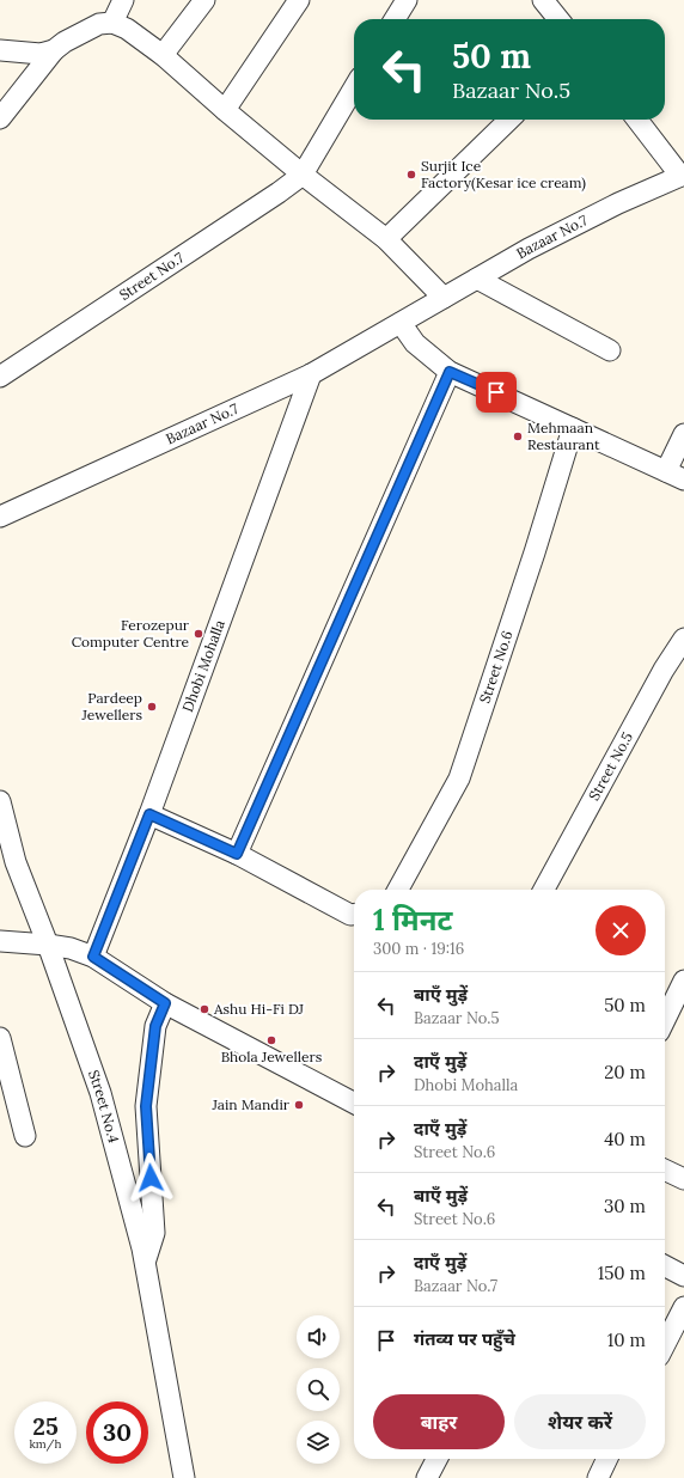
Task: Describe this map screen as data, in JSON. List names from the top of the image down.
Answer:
{
  "streets": {
    "street": [
      "Bazaar No.7",
      "Street No.7",
      "Dhobi Mohalla",
      "Street No.6",
      "Street No.5",
      "Street No.4"
    ]
  },
  "crossings": [
    ["Bazaar No.7", "Dhobi Mohalla"]
  ],
  "places": [
    "Surjit Ice Factory(Kesar ice cream)",
    "Mehmaan Restaurant",
    "Ferozepur Computer Centre",
    "Pardeep Jewellers",
    "Ashu Hi-Fi DJ",
    "Bhola Jewellers",
    "Jain Mandir"
  ],
  "page": {
    "turn": ["50 m", "Bazaar No.5"],
    "heading": ["1 मिनट", "300 m · 19:16"],
    "list": [
      {
        "name": "बाएँ मुड़ें",
        "note": "Bazaar No.5",
        "value": "50 m"
      },
      {
        "name": "दाएँ मुड़ें",
        "note": "Dhobi Mohalla",
        "value": "20 m"
      },
      {
        "name": "दाएँ मुड़ें",
        "note": "Street No.6",
        "value": "40 m"
      },
      {
        "name": "बाएँ मुड़ें",
        "note": "Street No.6",
        "value": "30 m"
      },
      {
        "name": "दाएँ मुड़ें",
        "note": "Bazaar No.7",
        "value": "150 m"
      },
      {
        "name": "गंतव्य पर पहुँचे",
        "value": "10 m"
      }
    ],
    "buttons": ["बाहर", "शेयर करें"],
    "speed": "25 km/h",
    "limit": "30"
  }
}
